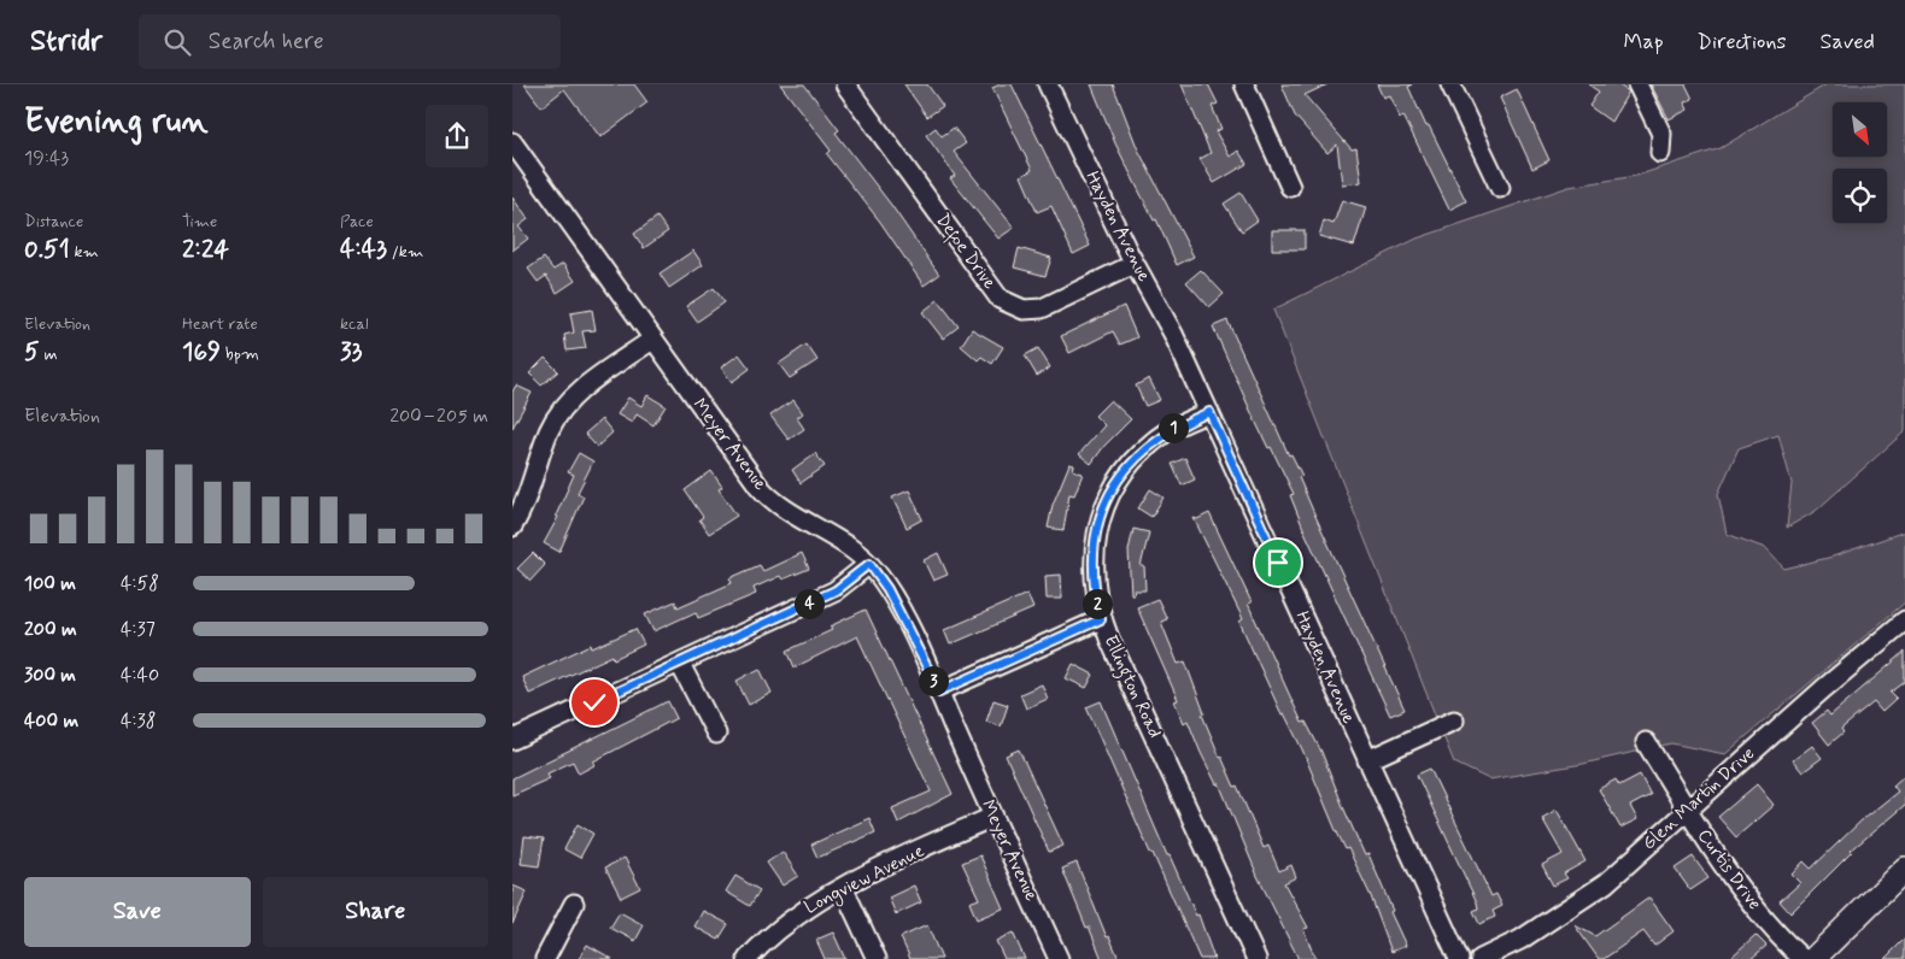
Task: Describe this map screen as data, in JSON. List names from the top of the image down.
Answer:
{
  "streets": {
    "street": [
      "Hayden Avenue",
      "Defoe Drive",
      "Meyer Avenue",
      "Ellington Road",
      "Glen Martin Drive",
      "Curtis Drive",
      "Longview Avenue"
    ]
  },
  "crossings": [
    ["Hayden Avenue", "Defoe Drive"],
    ["Hayden Avenue", "Ellington Road"],
    ["Meyer Avenue", "Longview Avenue"],
    ["Glen Martin Drive", "Curtis Drive"]
  ],
  "north": "bottom right",
  "page": {
    "header": "Stridr",
    "search": "Search here",
    "nav": ["Map", "Directions", "Saved"],
    "heading": ["Evening run", "19:43"],
    "stats": [
      ["Distance", "0.51 km"],
      ["Time", "2:24"],
      ["Pace", "4:43 /km"],
      ["Elevation", "5 m"],
      ["Heart rate", "169 bpm"],
      ["kcal", "33"]
    ],
    "chart": ["Elevation", "200–205 m"],
    "pins": [
      "1",
      "2",
      "4",
      "3"
    ],
    "list": [
      {
        "name": "100 m",
        "note": "4:58"
      },
      {
        "name": "200 m",
        "note": "4:37"
      },
      {
        "name": "300 m",
        "note": "4:40"
      },
      {
        "name": "400 m",
        "note": "4:38"
      }
    ],
    "buttons": ["Save", "Share"]
  }
}
